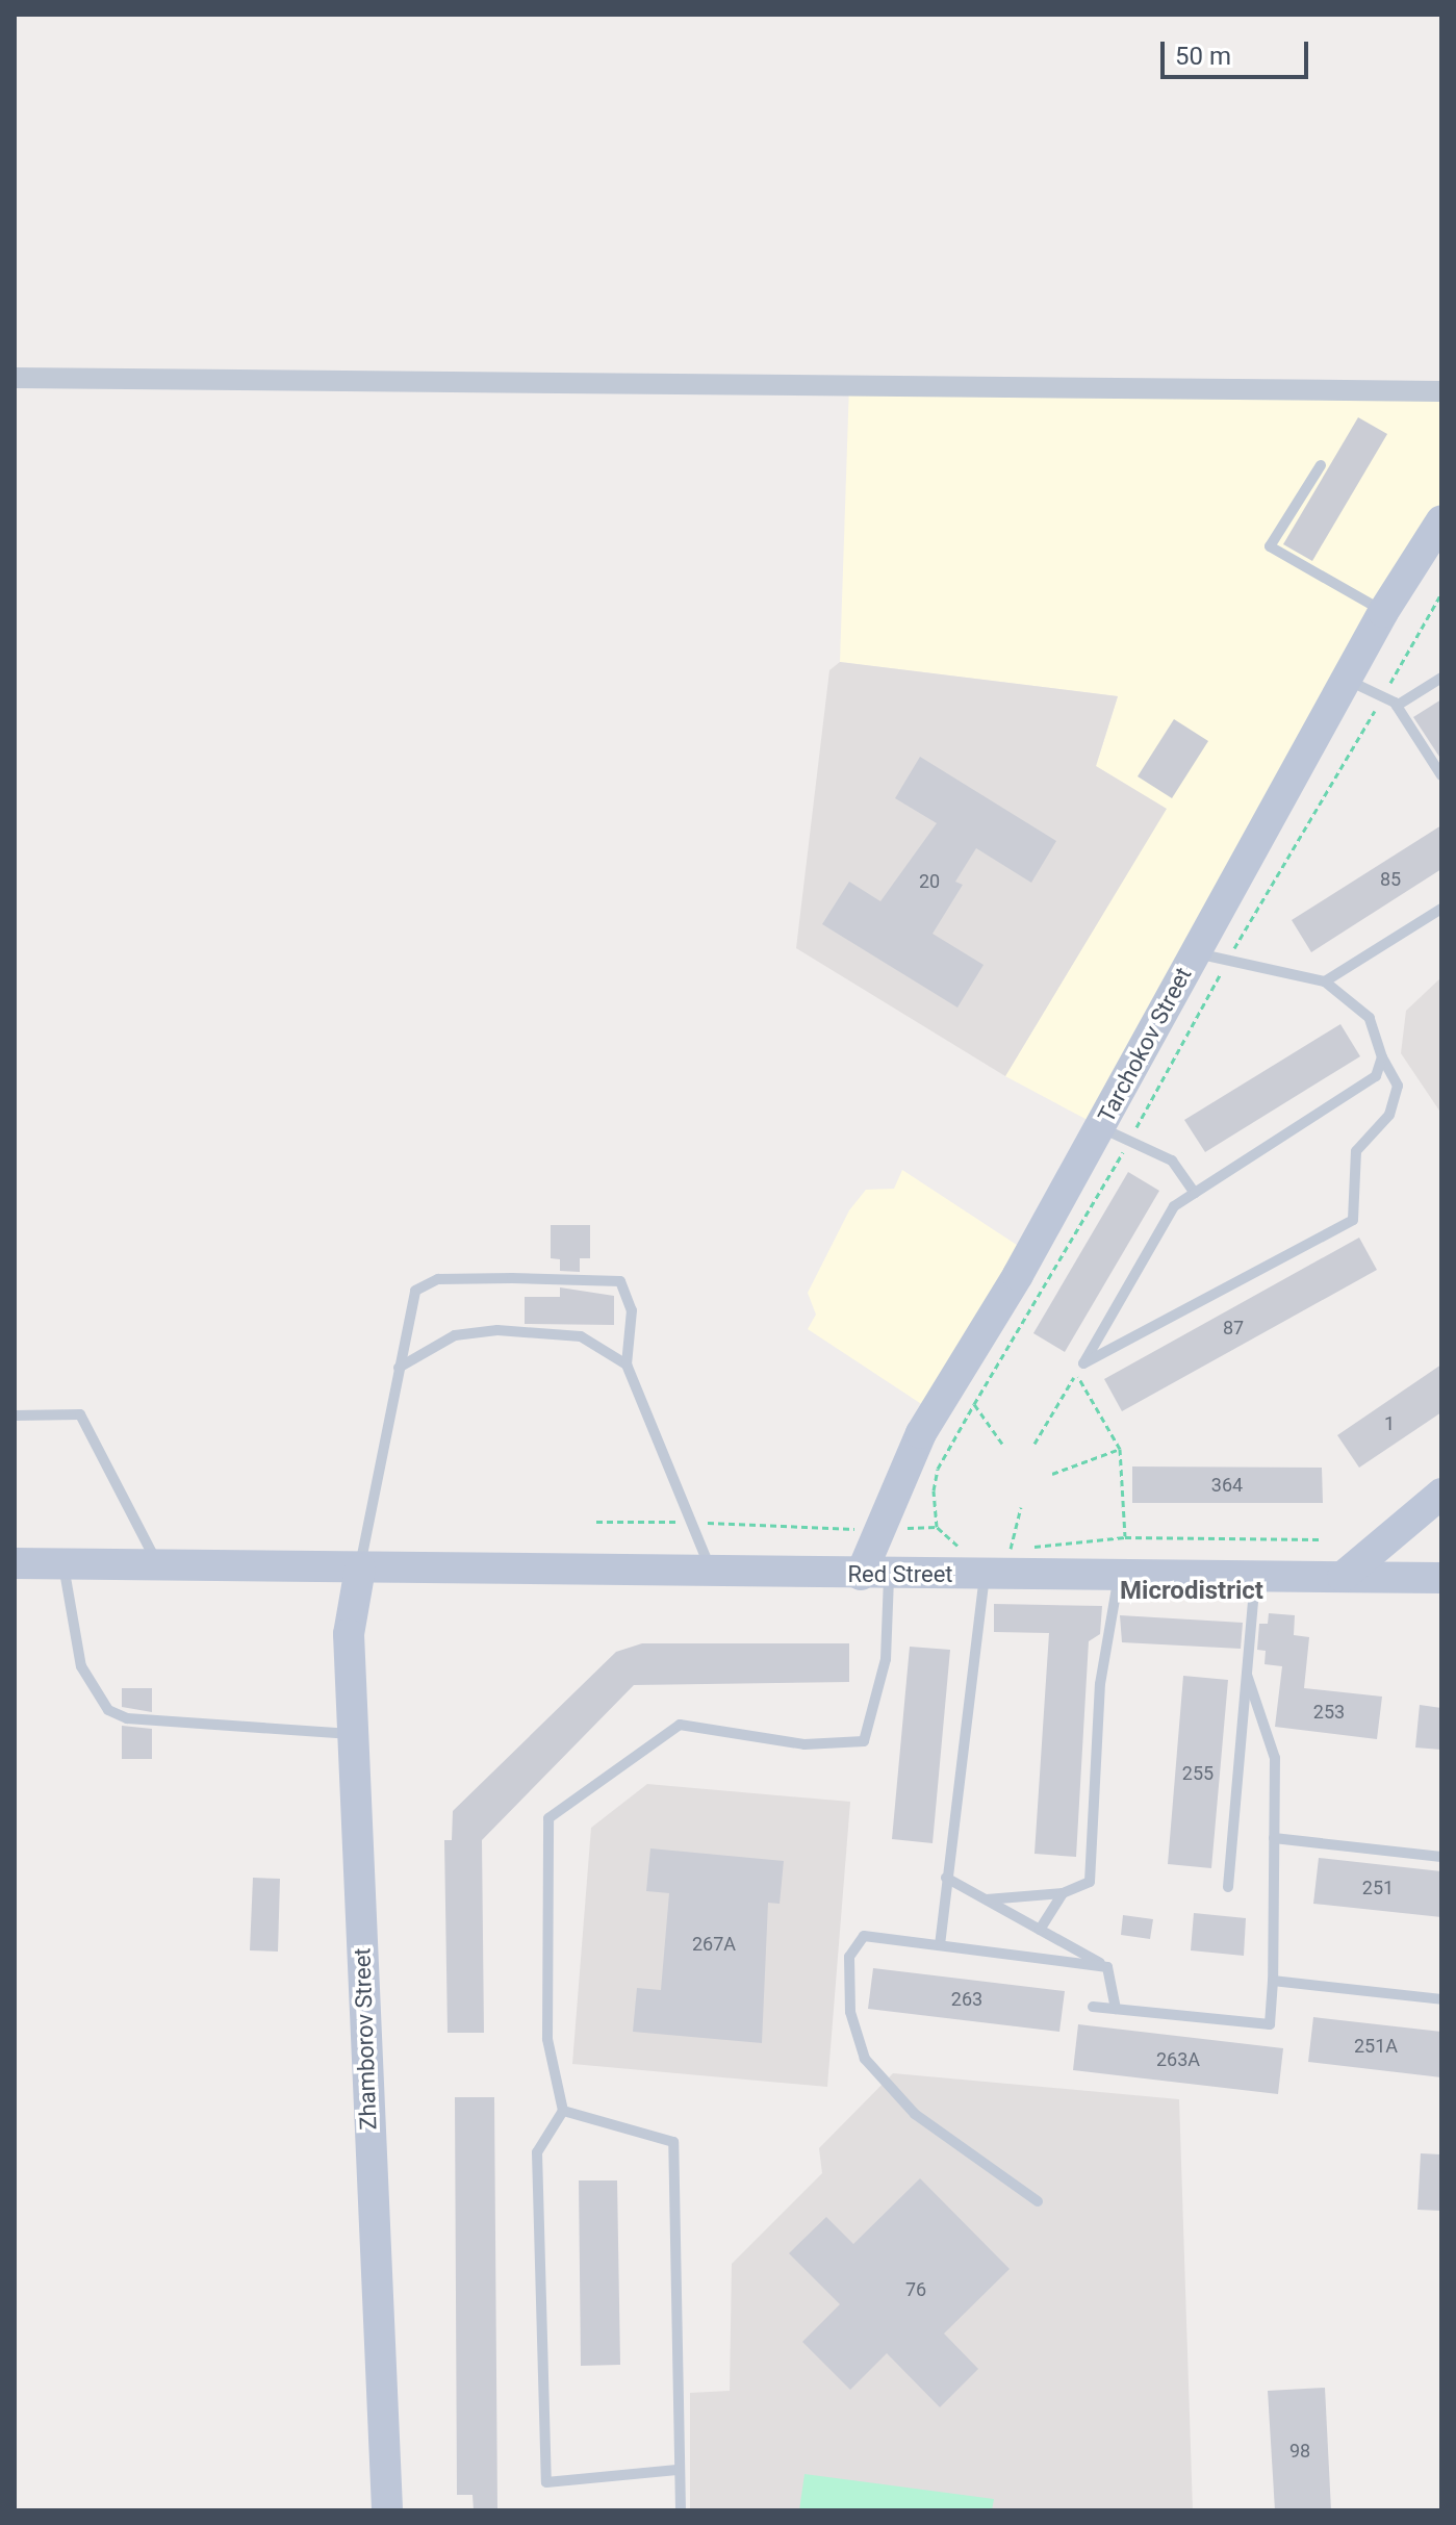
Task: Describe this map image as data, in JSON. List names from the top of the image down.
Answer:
{
  "streets": {
    "main road": ["Tarchokov Street", "Red Street", "Zhamborov Street"]
  },
  "crossings": [
    ["Tarchokov Street", "Red Street"],
    ["Red Street", "Zhamborov Street"]
  ],
  "districts": ["Microdistrict"],
  "house_numbers": [
    "85",
    "20",
    "87",
    "1",
    "364",
    "253",
    "255",
    "251",
    "267А",
    "263",
    "251А",
    "263А",
    "76",
    "98"
  ],
  "scale_bar": "50 m"
}
